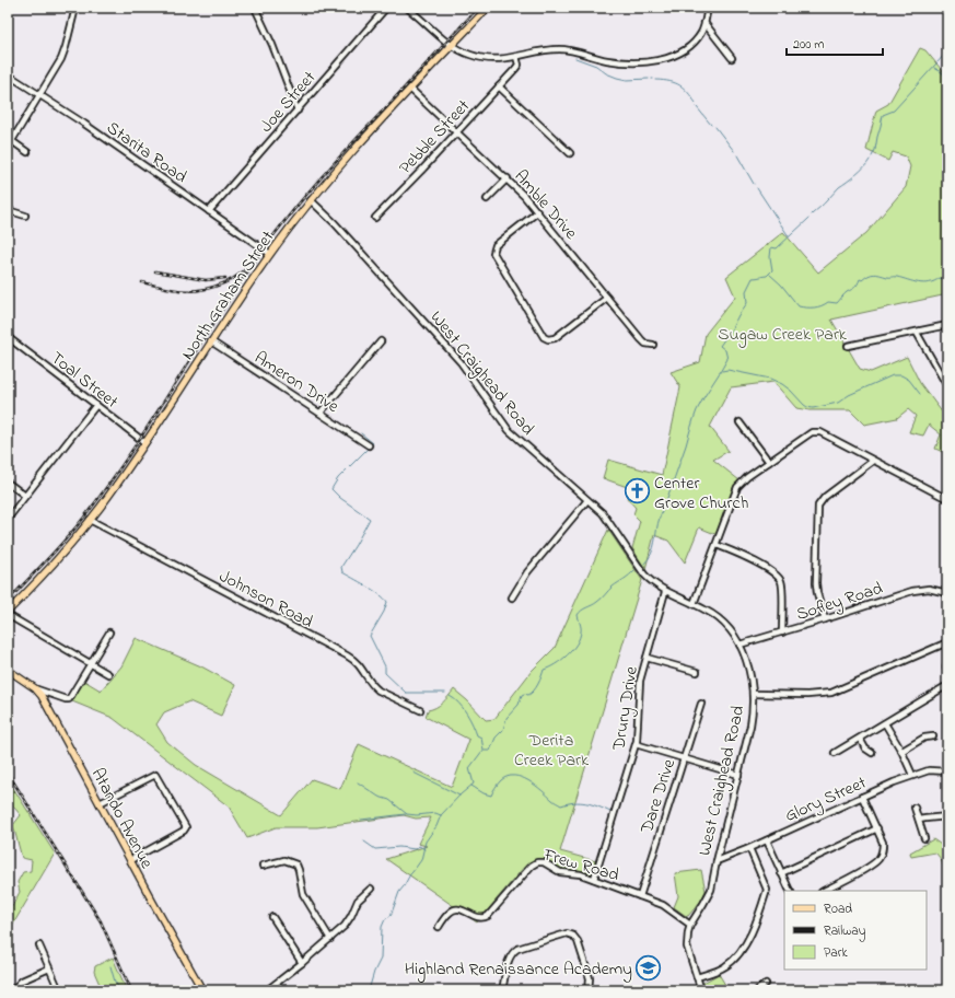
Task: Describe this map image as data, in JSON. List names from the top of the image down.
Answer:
{
  "streets": {
    "main road": ["North Graham Street", "Atando Avenue"],
    "street": [
      "Joe Street",
      "Pebble Street",
      "Starita Road",
      "Amble Drive",
      "West Craighead Road",
      "Toal Street",
      "Ameron Drive",
      "Johnson Road",
      "Sofley Road",
      "Drury Drive",
      "Dare Drive",
      "Glory Street",
      "Frew Road"
    ]
  },
  "crossings": [
    ["Joe Street", "Starita Road"],
    ["Pebble Street", "Amble Drive"],
    ["Starita Road", "North Graham Street"],
    ["Amble Drive", "North Graham Street"],
    ["North Graham Street", "West Craighead Road"],
    ["North Graham Street", "Toal Street"],
    ["North Graham Street", "Ameron Drive"],
    ["North Graham Street", "Johnson Road"],
    ["West Craighead Road", "Sofley Road"],
    ["West Craighead Road", "Drury Drive"],
    ["West Craighead Road", "Glory Street"],
    ["West Craighead Road", "Frew Road"],
    ["Drury Drive", "Frew Road"],
    ["Dare Drive", "Frew Road"]
  ],
  "parks": ["Sugaw Creek Park", "Derita Creek Park"],
  "places": {
    "church": ["Center Grove Church"],
    "school or university": ["Highland Renaissance Academy"]
  },
  "legend": ["Road", "Railway", "Park"],
  "scale_bar": "200 m"
}
